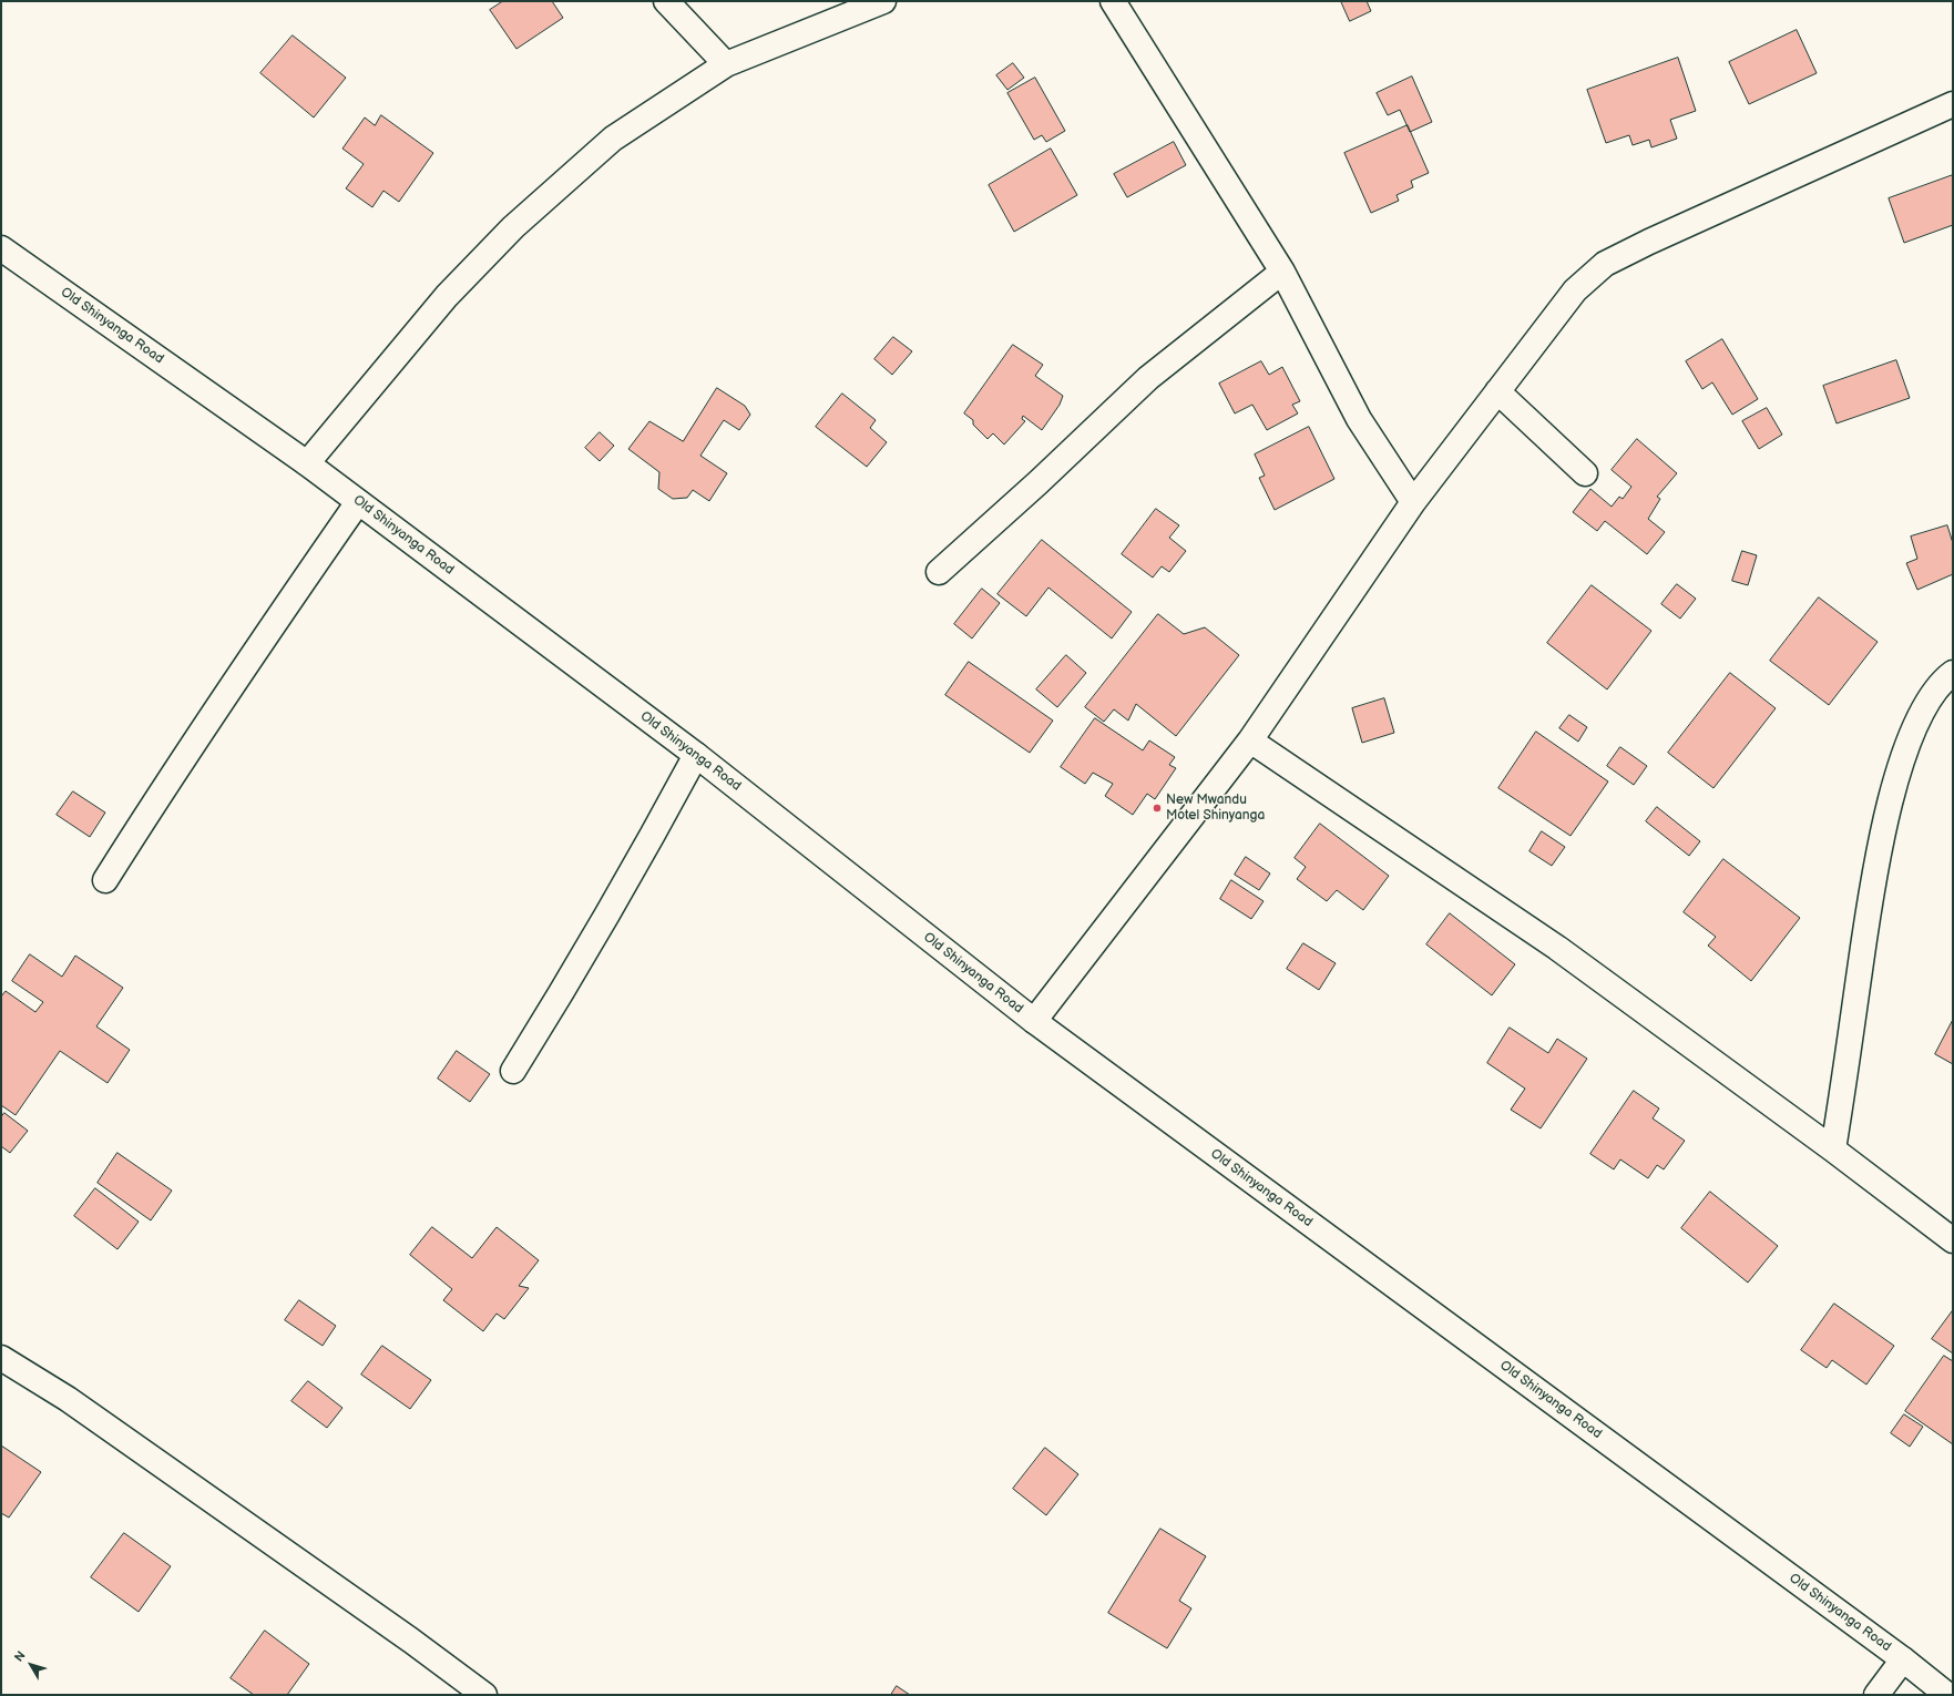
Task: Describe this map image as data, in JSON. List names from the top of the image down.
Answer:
{
  "streets": {
    "street": ["Old Shinyanga Road"]
  },
  "places": ["New Mwandu Motel Shinyanga"],
  "north": "top left"
}
